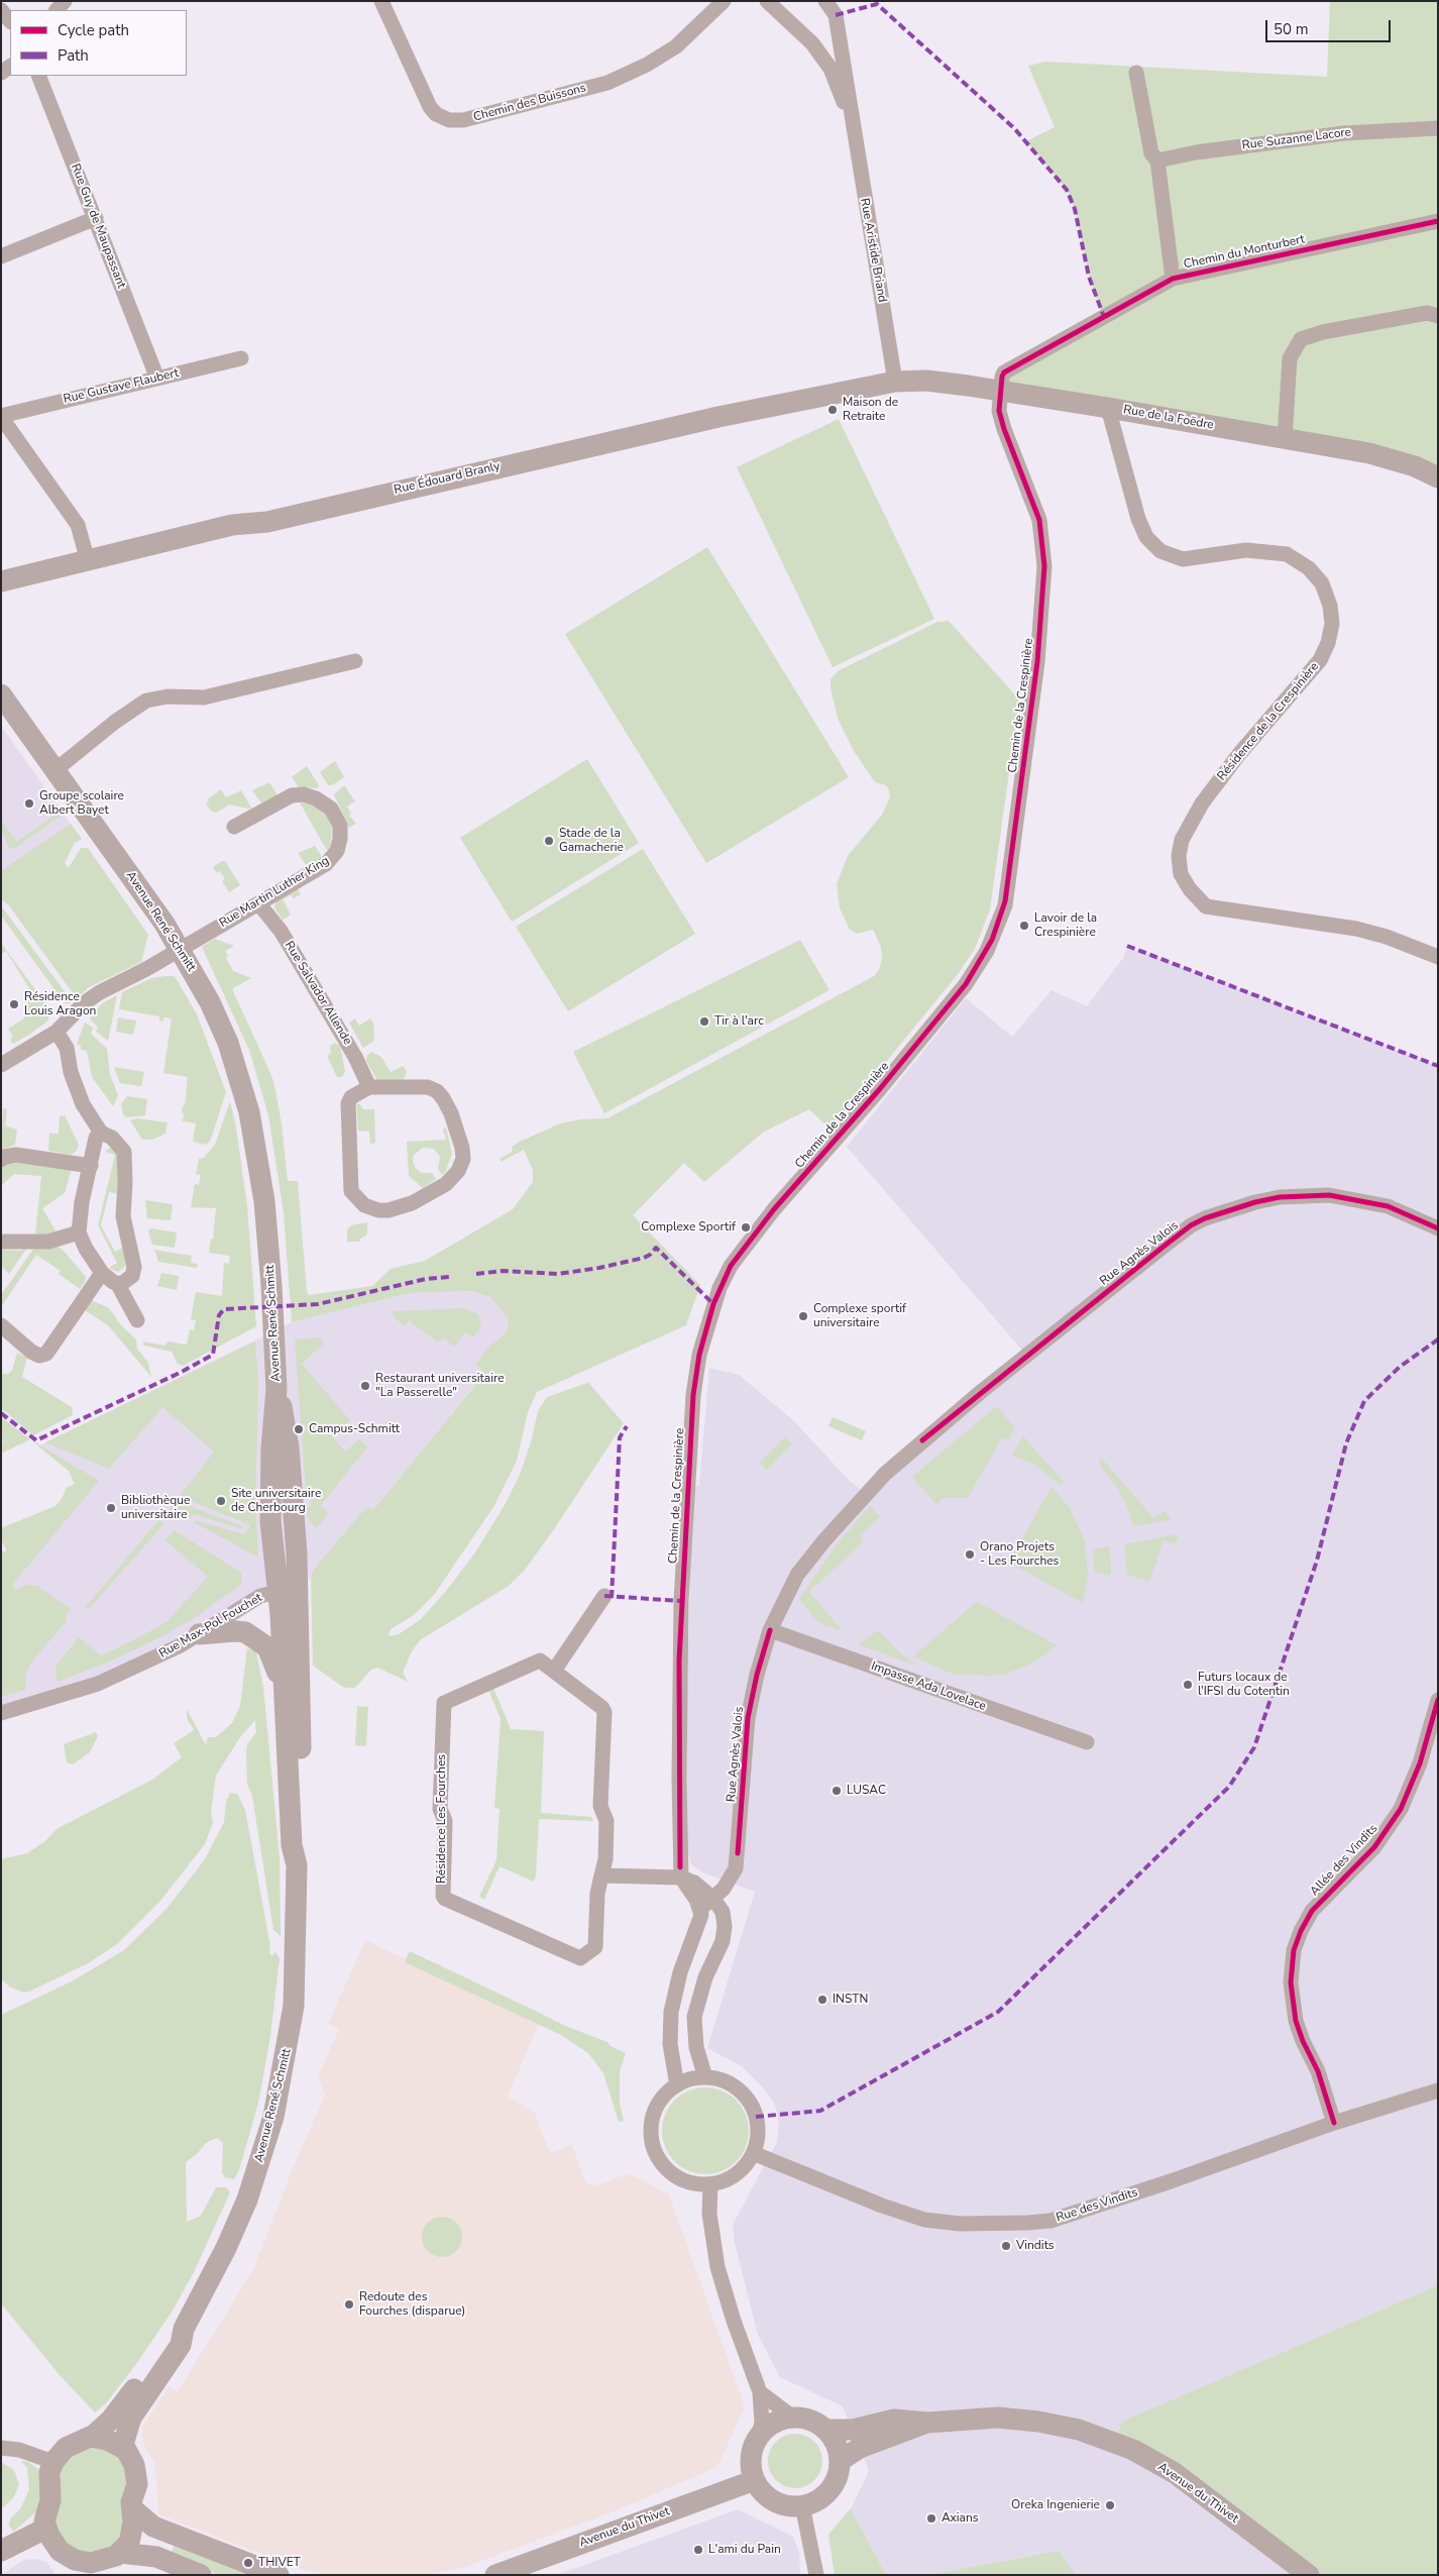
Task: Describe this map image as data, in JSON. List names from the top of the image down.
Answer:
{
  "streets": {
    "main road": [
      "Rue de la Foëdre",
      "Rue Édouard Branly",
      "Avenue René Schmitt",
      "Avenue du Thivet"
    ],
    "street": [
      "Chemin des Buissons",
      "Rue Suzanne Lacore",
      "Rue Guy de Maupassant",
      "Rue Aristide Briand",
      "Chemin du Monturbert",
      "Rue Gustave Flaubert",
      "Chemin de la Crespinière",
      "Résidence de la Crespinière",
      "Rue Martin Luther King",
      "Rue Salvador Allende",
      "Rue Agnès Valois",
      "Rue Max-Pol Fouchet",
      "Impasse Ada Lovelace",
      "Résidence Les Fourches",
      "Allée des Vindits",
      "Rue des Vindits"
    ]
  },
  "crossings": [
    ["Rue Guy de Maupassant", "Rue Gustave Flaubert"],
    ["Rue Aristide Briand", "Rue de la Foëdre"],
    ["Rue Aristide Briand", "Rue Édouard Branly"],
    ["Chemin du Monturbert", "Rue de la Foëdre"],
    ["Chemin du Monturbert", "Chemin de la Crespinière"],
    ["Rue de la Foëdre", "Rue Édouard Branly"],
    ["Rue de la Foëdre", "Chemin de la Crespinière"],
    ["Rue de la Foëdre", "Résidence de la Crespinière"],
    ["Chemin de la Crespinière", "Rue Agnès Valois"],
    ["Rue Martin Luther King", "Avenue René Schmitt"],
    ["Rue Martin Luther King", "Rue Salvador Allende"],
    ["Avenue René Schmitt", "Rue Max-Pol Fouchet"],
    ["Rue Agnès Valois", "Impasse Ada Lovelace"],
    ["Allée des Vindits", "Rue des Vindits"]
  ],
  "places": [
    "Maison de Retraite",
    "Groupe scolaire Albert Bayet",
    "Stade de la Gamacherie",
    "Lavoir de la Crespinière",
    "Résidence Louis Aragon",
    "Tir à l'arc",
    "Complexe Sportif",
    "Complexe sportif universitaire",
    "Restaurant universitaire \"La Passerelle\"",
    "Campus-Schmitt",
    "Site universitaire de Cherbourg",
    "Bibliothèque universitaire",
    "Orano Projets - Les Fourches",
    "Futurs locaux de l'IFSI du Cotentin",
    "LUSAC",
    "INSTN",
    "Vindits",
    "Redoute des Fourches (disparue)",
    "Oreka Ingenierie",
    "Axians",
    "L'ami du Pain",
    "THIVET"
  ],
  "legend": ["Cycle path", "Path"],
  "scale_bar": "50 m"
}
